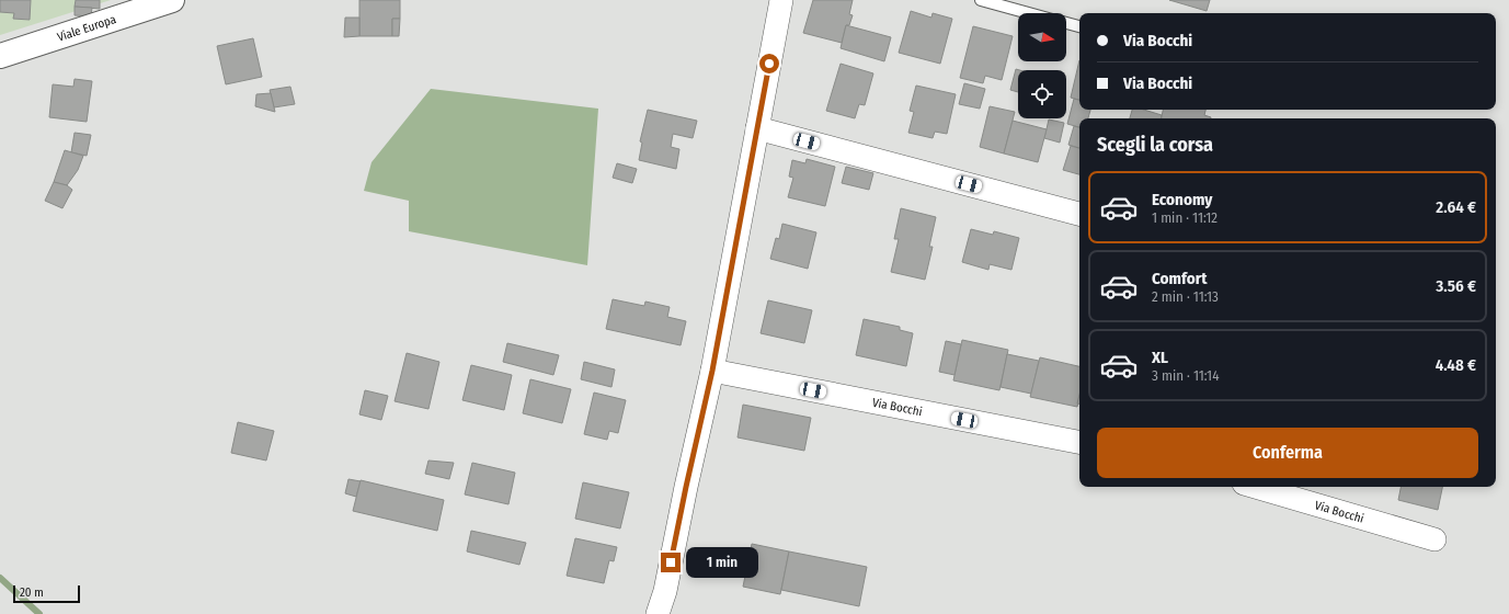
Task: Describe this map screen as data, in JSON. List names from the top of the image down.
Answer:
{
  "streets": {
    "main road": ["Viale Europa"],
    "street": ["Via Bocchi"]
  },
  "scale_bar": "20 m",
  "north": "right",
  "page": {
    "banner": ["Via Bocchi", "Via Bocchi"],
    "heading": "Scegli la corsa",
    "list": [
      {
        "name": "Economy",
        "note": "1 min · 11:12",
        "value": "2.64 €"
      },
      {
        "name": "Comfort",
        "note": "2 min · 11:13",
        "value": "3.56 €"
      },
      {
        "name": "XL",
        "note": "3 min · 11:14",
        "value": "4.48 €"
      }
    ],
    "buttons": "Conferma",
    "bubble": "1 min",
    "scale": "20 m"
  }
}
